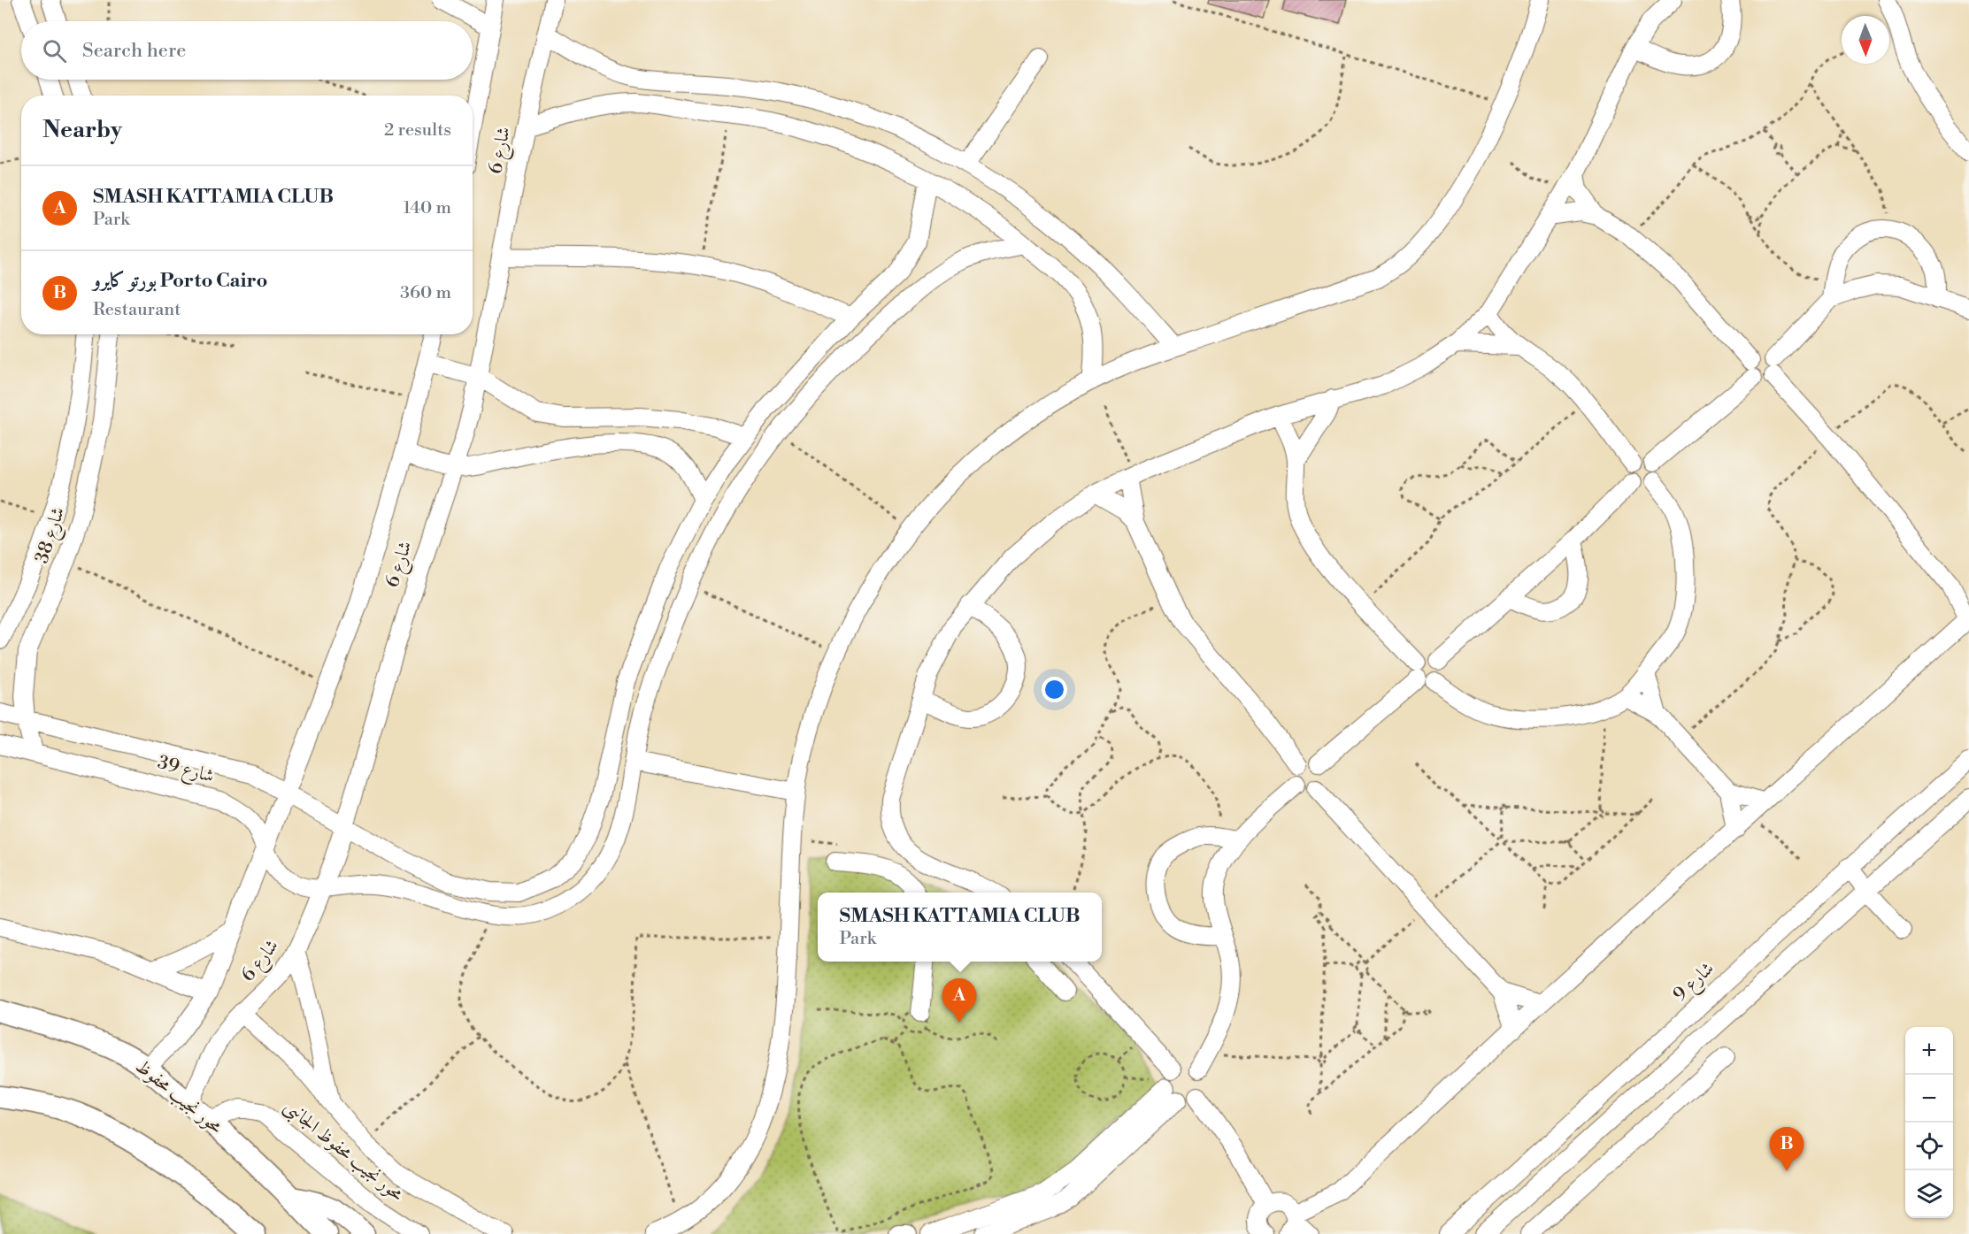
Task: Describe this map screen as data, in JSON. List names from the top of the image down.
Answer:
{
  "streets": {
    "main road": ["محور نجيب محفوظ"],
    "street": [
      "شارع 6",
      "شارع 38",
      "شارع 39",
      "شارع 9",
      "محور نجيب محفوظ الجانبى"
    ]
  },
  "crossings": [
    ["شارع 6", "شارع 39"],
    ["شارع 6", "محور نجيب محفوظ"],
    ["شارع 38", "شارع 39"],
    ["محور نجيب محفوظ", "محور نجيب محفوظ الجانبى"]
  ],
  "north": "bottom",
  "page": {
    "search": "Search here",
    "heading": ["Nearby", "2 results"],
    "list": [
      {
        "mark": "A",
        "name": "SMASH KATTAMIA CLUB",
        "note": "Park",
        "value": "140 m"
      },
      {
        "mark": "B",
        "name": "بورتو كايرو Porto Cairo",
        "note": "Restaurant",
        "value": "360 m"
      }
    ],
    "popup": ["SMASH KATTAMIA CLUB", "Park"],
    "pins": ["A", "B"],
    "map_buttons": ["+", "−"]
  }
}
